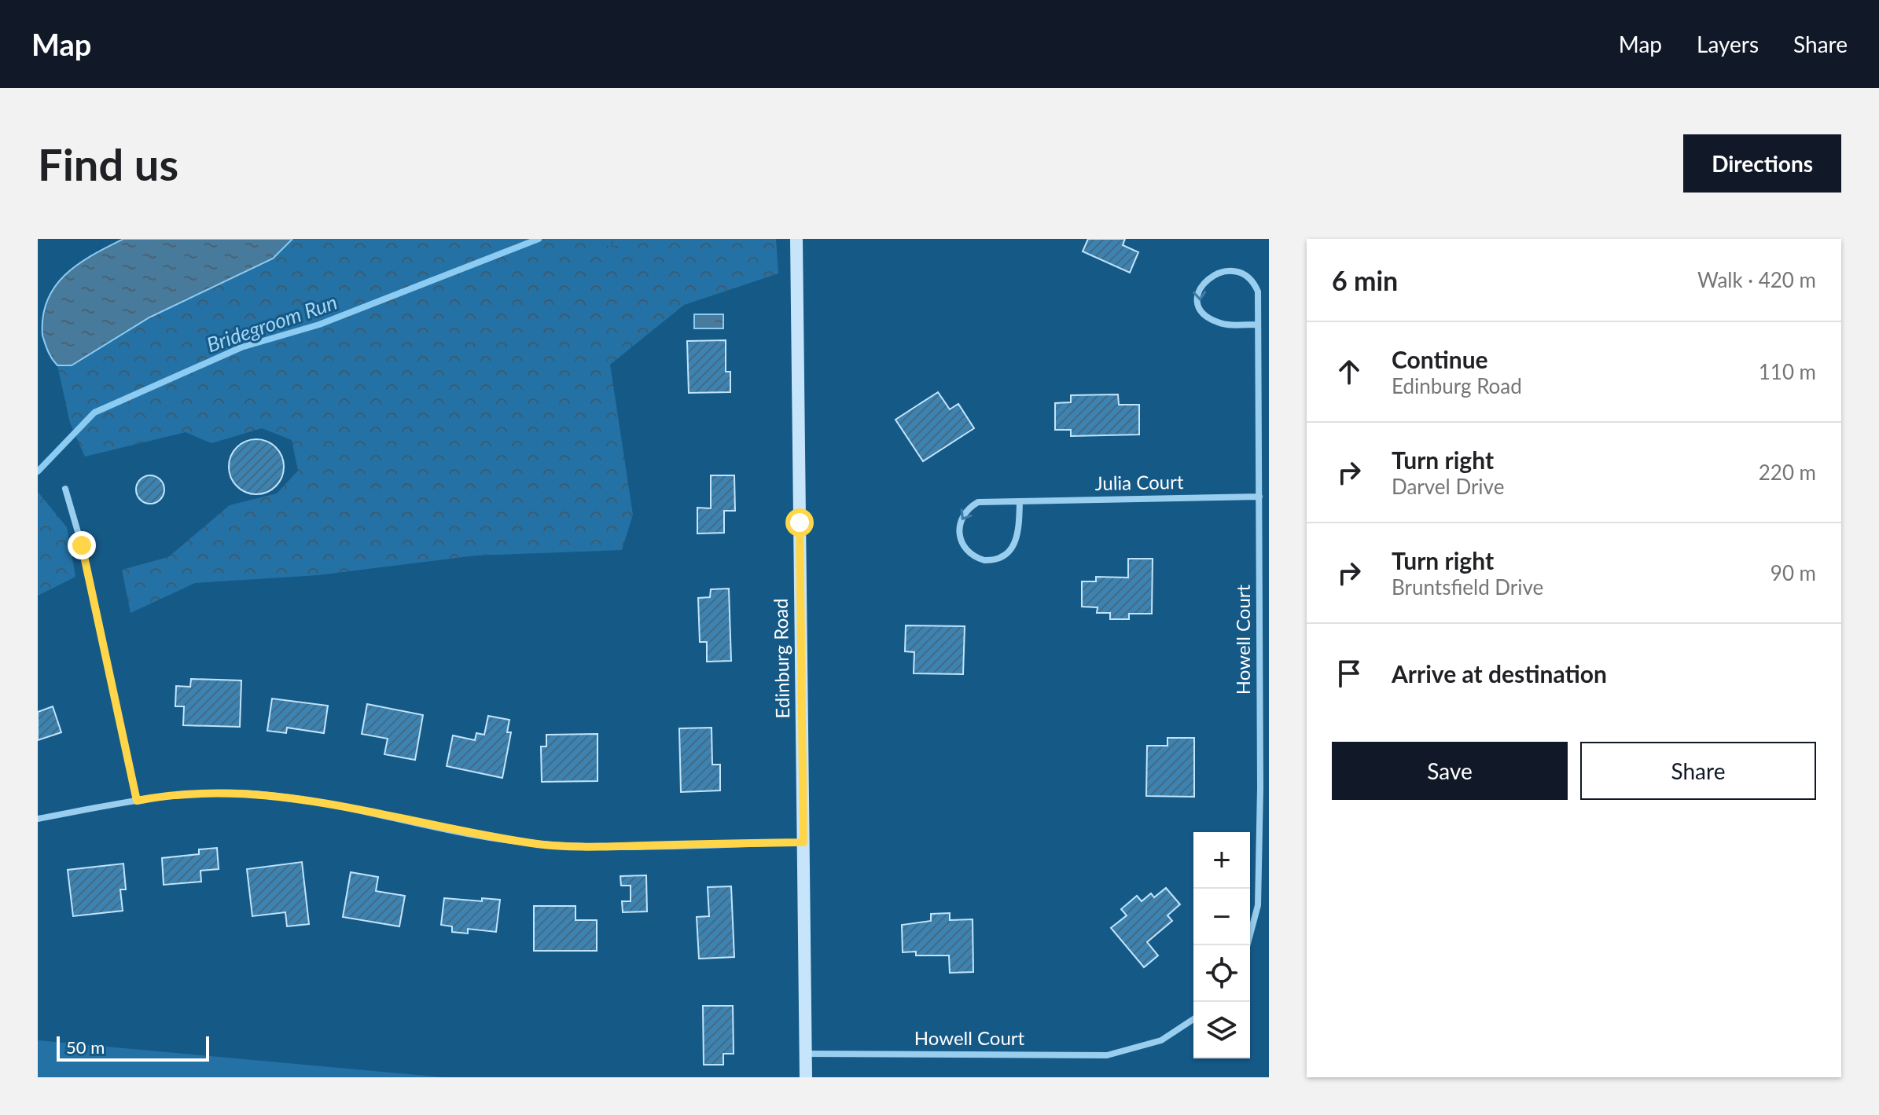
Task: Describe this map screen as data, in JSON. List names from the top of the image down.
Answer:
{
  "streets": {
    "main road": ["Edinburg Road"],
    "street": ["Julia Court", "Howell Court"]
  },
  "crossings": [
    ["Julia Court", "Howell Court"],
    ["Howell Court", "Edinburg Road"]
  ],
  "water": ["Bridegroom Run"],
  "scale_bar": "50 m",
  "page": {
    "header": "Map",
    "nav": ["Map", "Layers", "Share"],
    "buttons": [
      "Directions",
      ["Save", "Share"]
    ],
    "title": "Find us",
    "heading": ["6 min", "Walk · 420 m"],
    "list": [
      ["Continue", "Edinburg Road", "110 m"],
      ["Turn right", "Darvel Drive", "220 m"],
      ["Turn right", "Bruntsfield Drive", "90 m"],
      "Arrive at destination"
    ],
    "map_buttons": ["+", "−"],
    "scale": "50 m"
  }
}
